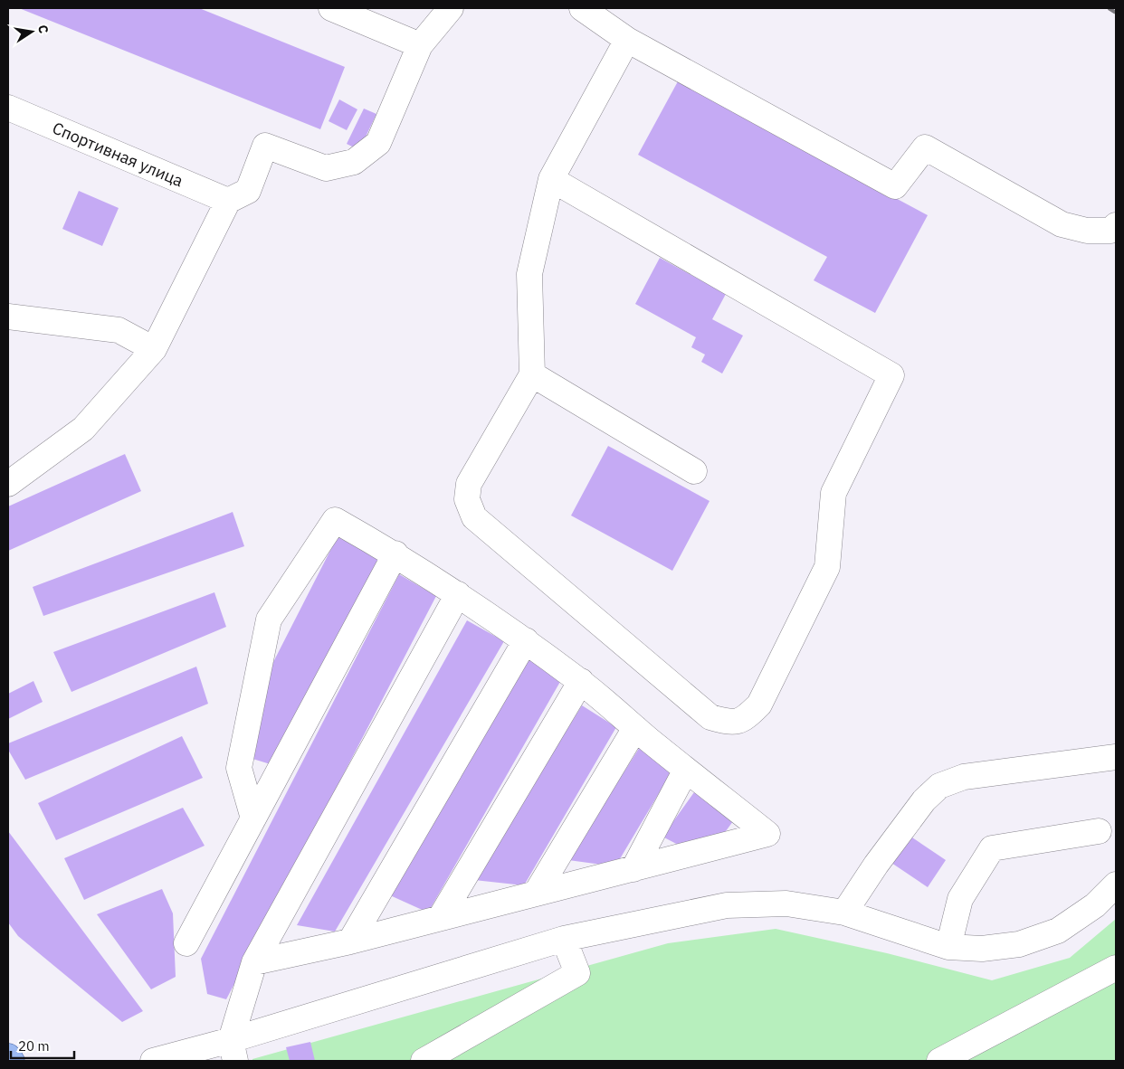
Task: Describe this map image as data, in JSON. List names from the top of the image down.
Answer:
{
  "streets": {
    "street": ["Спортивная улица"]
  },
  "scale_bar": "20 m",
  "north": "right"
}
